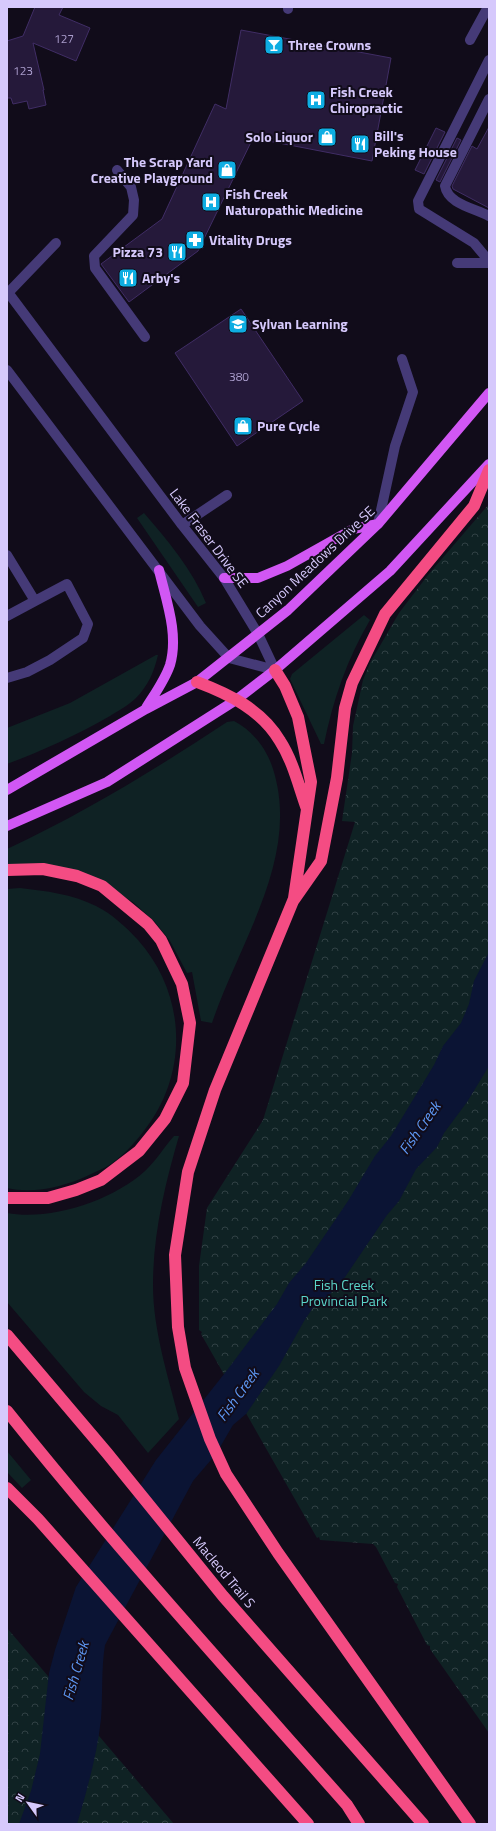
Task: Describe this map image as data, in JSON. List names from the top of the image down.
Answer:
{
  "streets": {
    "highway": ["Macleod Trail S"],
    "main road": ["Canyon Meadows Drive SE"],
    "street": ["Lake Fraser Drive SE"]
  },
  "crossings": [
    ["Lake Fraser Drive SE", "Canyon Meadows Drive SE"]
  ],
  "water": ["Fish Creek"],
  "parks": ["Fish Creek Provincial Park"],
  "places": {
    "bar": ["Three Crowns"],
    "hospital": ["Fish Creek Chiropractic", "Fish Creek Naturopathic Medicine"],
    "shop": ["Solo Liquor", "The Scrap Yard Creative Playground", "Pure Cycle"],
    "restaurant": ["Bill's Peking House", "Pizza 73", "Arby's"],
    "pharmacy": ["Vitality Drugs"],
    "school or university": ["Sylvan Learning"]
  },
  "house_numbers": ["127", "123", "380"],
  "north": "top left"
}
